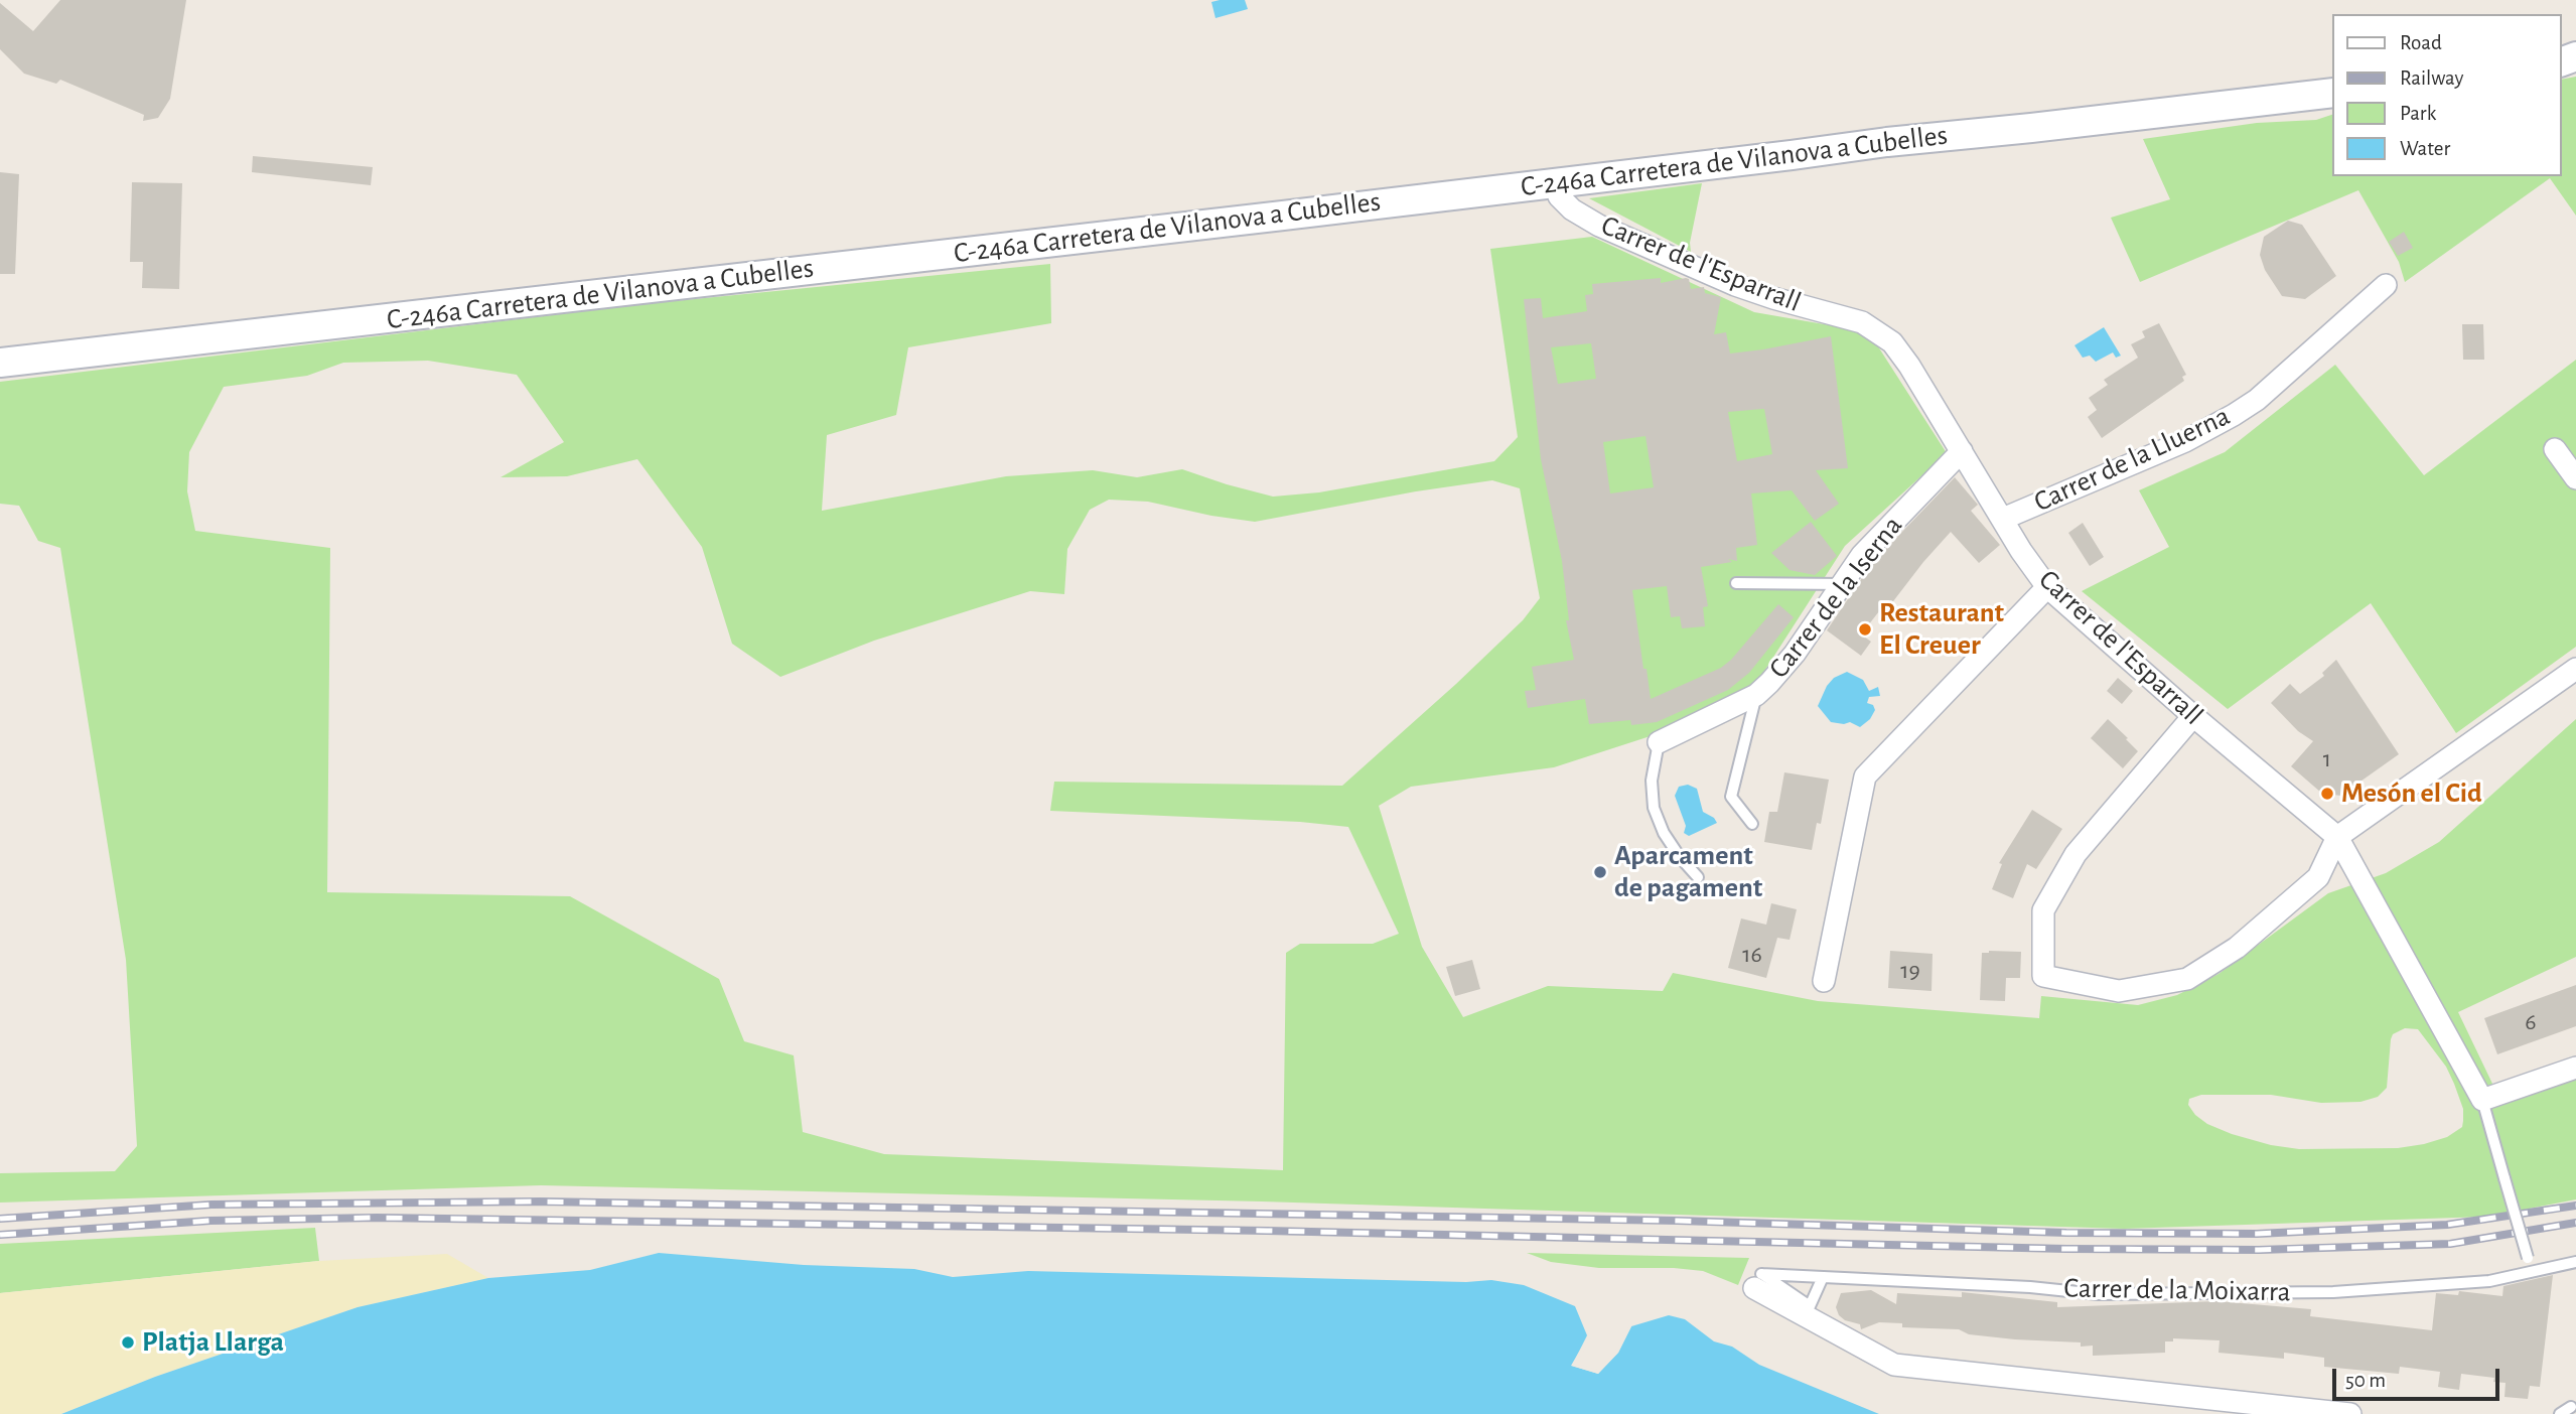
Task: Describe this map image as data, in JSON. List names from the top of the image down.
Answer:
{
  "streets": {
    "main road": ["C-246a Carretera de Vilanova a Cubelles"],
    "street": ["Carrer de l'Esparrall", "Carrer de la Lluerna", "Carrer de la Iserna"],
    "lane": ["Carrer de la Moixarra"]
  },
  "crossings": [
    ["C-246a Carretera de Vilanova a Cubelles", "Carrer de l'Esparrall"],
    ["Carrer de l'Esparrall", "Carrer de la Lluerna"],
    ["Carrer de l'Esparrall", "Carrer de la Iserna"],
    ["Carrer de l'Esparrall", "Carrer de la Moixarra"]
  ],
  "places": [
    "Restaurant El Creuer",
    "Mesón el Cid",
    "Aparcament de pagament",
    "Platja Llarga"
  ],
  "house_numbers": [
    "1",
    "16",
    "19",
    "6"
  ],
  "legend": [
    "Road",
    "Railway",
    "Park",
    "Water"
  ],
  "scale_bar": "50 m"
}
